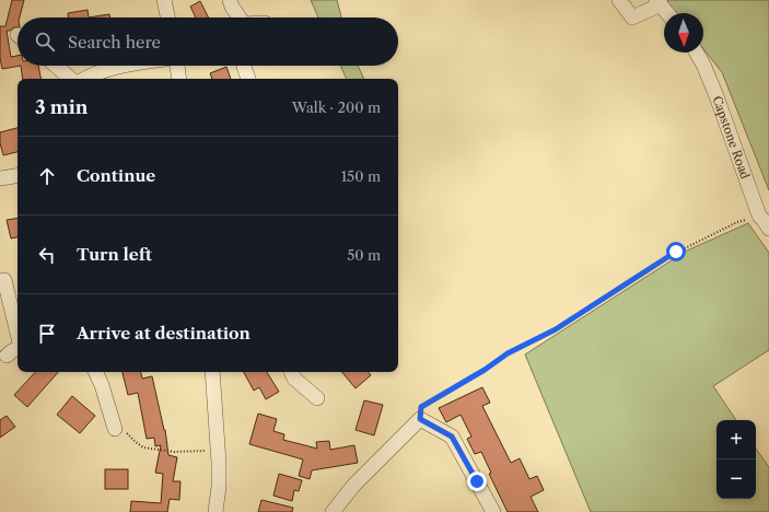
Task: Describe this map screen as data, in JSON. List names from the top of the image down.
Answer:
{
  "streets": {
    "street": ["Capstone Road"]
  },
  "north": "bottom",
  "page": {
    "search": "Search here",
    "heading": ["3 min", "Walk · 200 m"],
    "list": [
      ["Continue", "150 m"],
      ["Turn left", "50 m"],
      "Arrive at destination"
    ],
    "map_buttons": ["+", "−"]
  }
}
